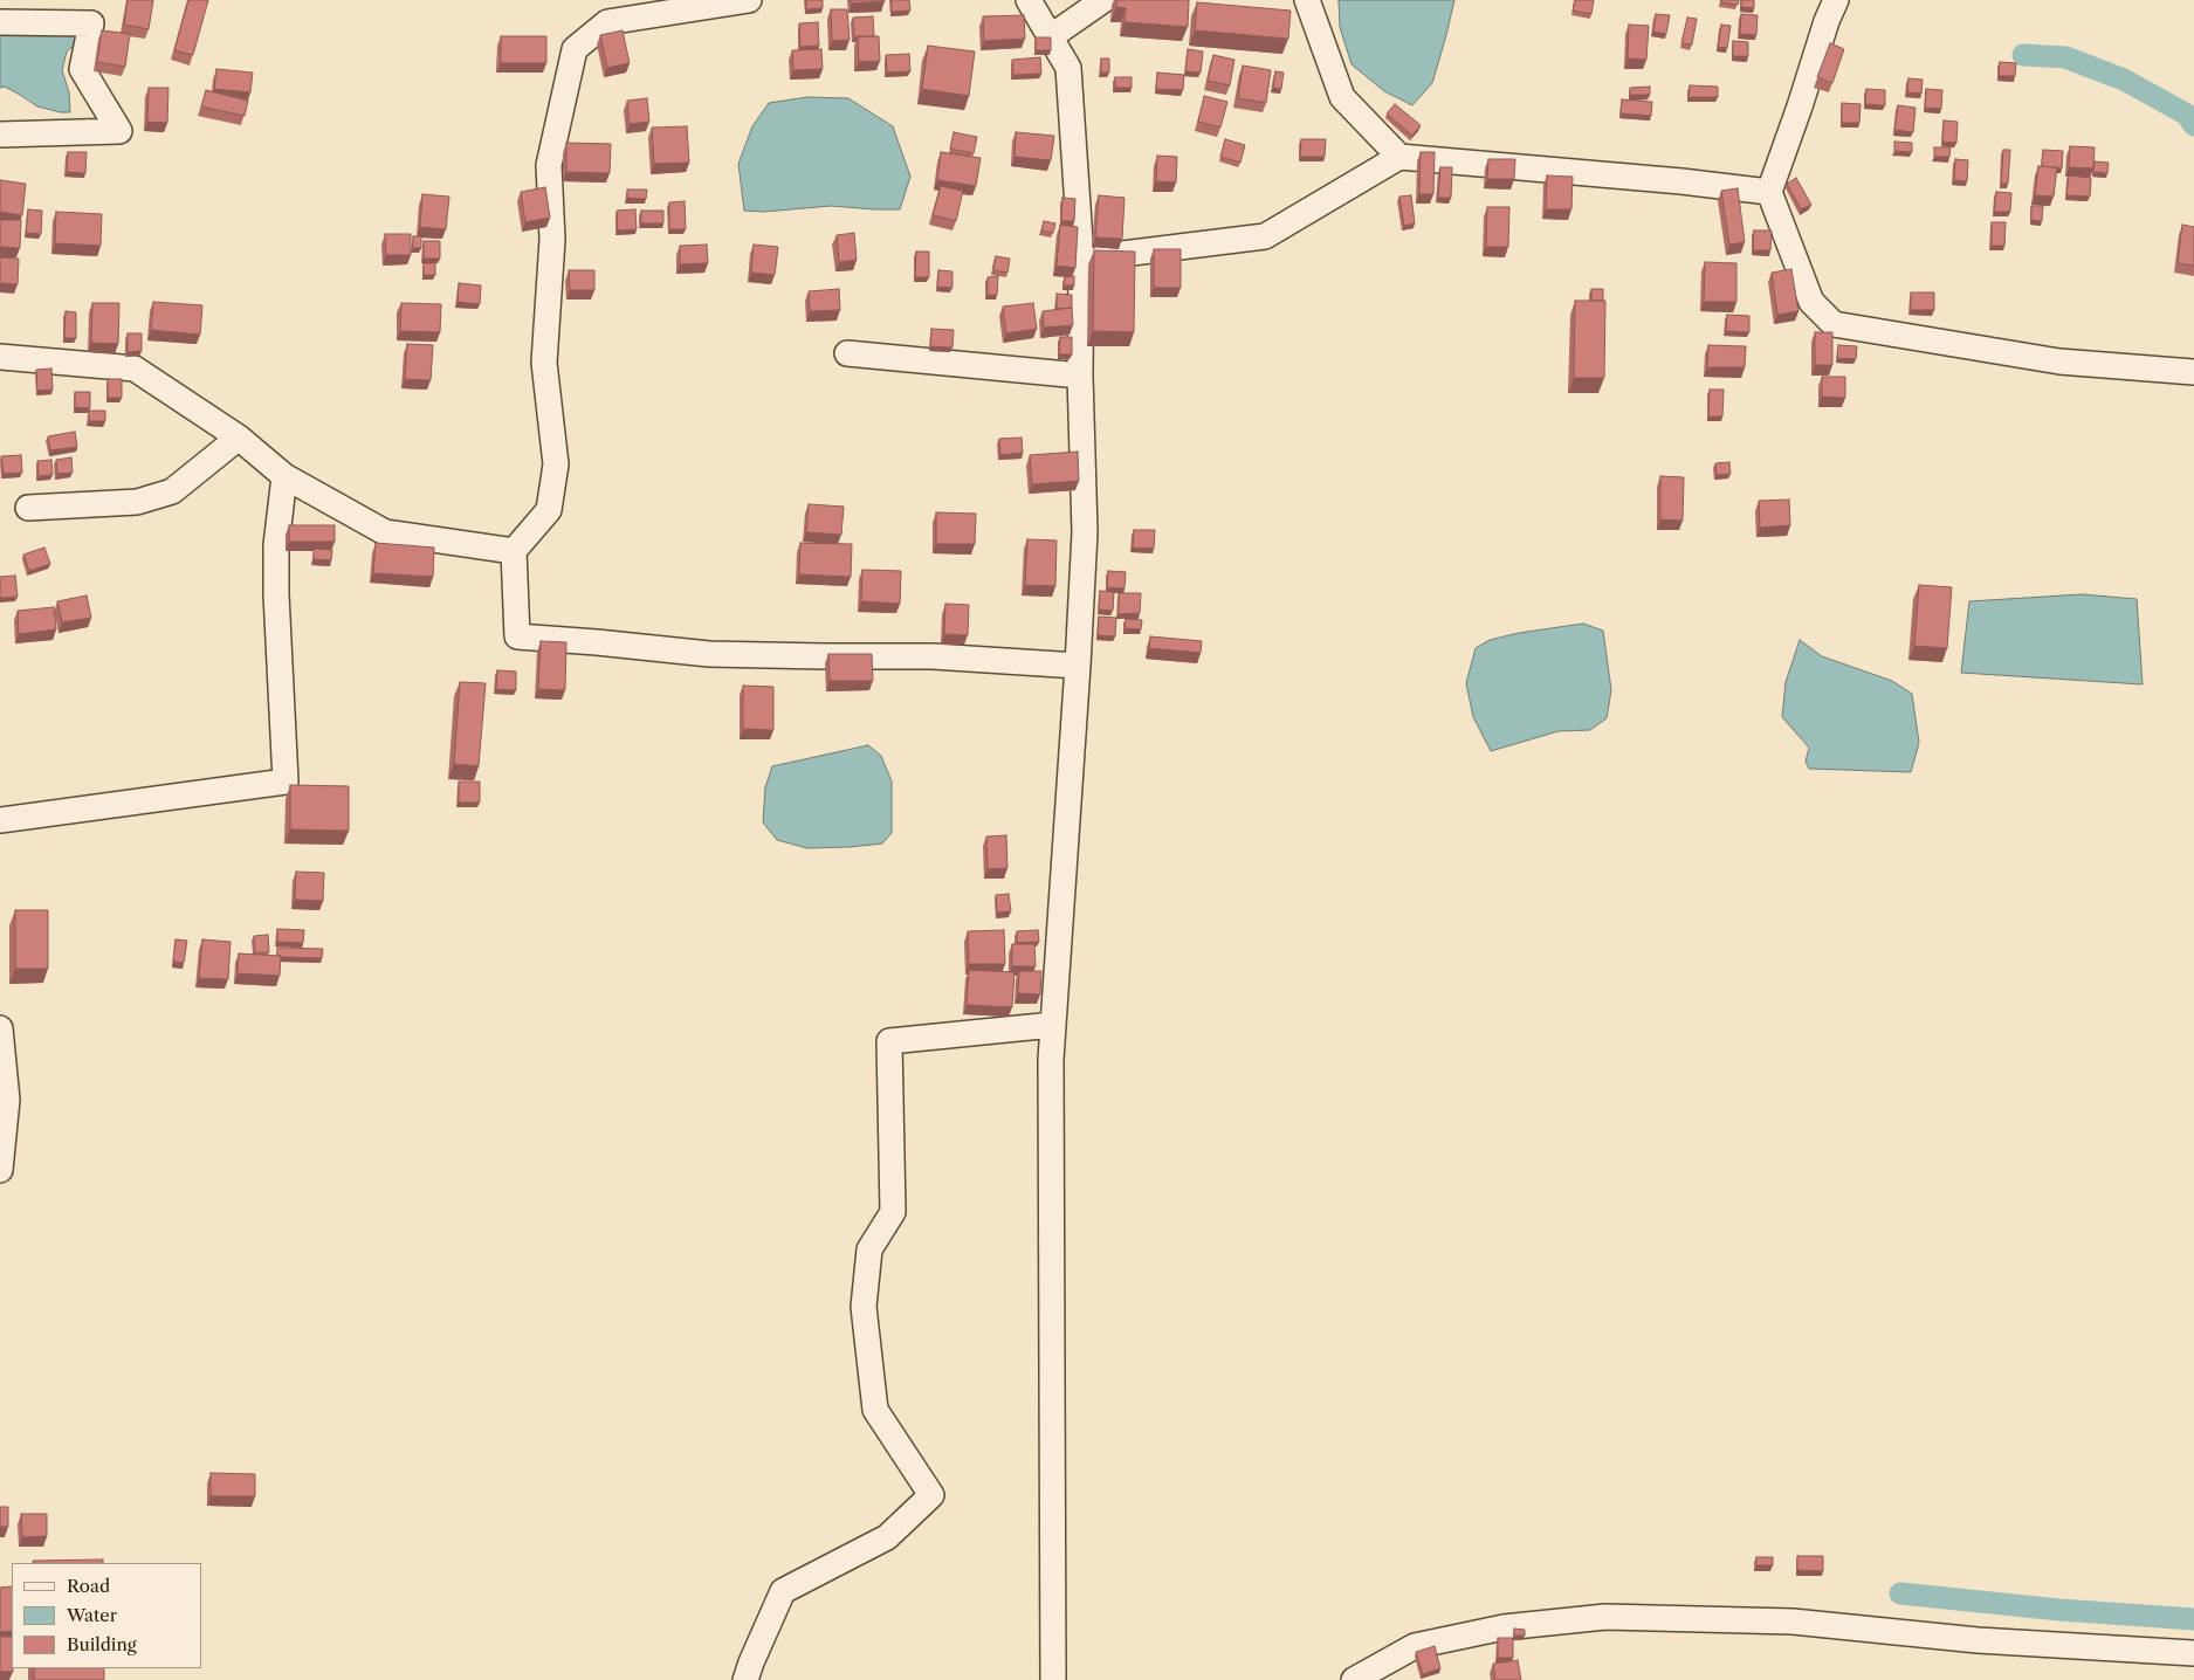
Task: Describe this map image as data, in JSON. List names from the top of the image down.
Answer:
{
  "legend": ["Road", "Water", "Building"]
}
